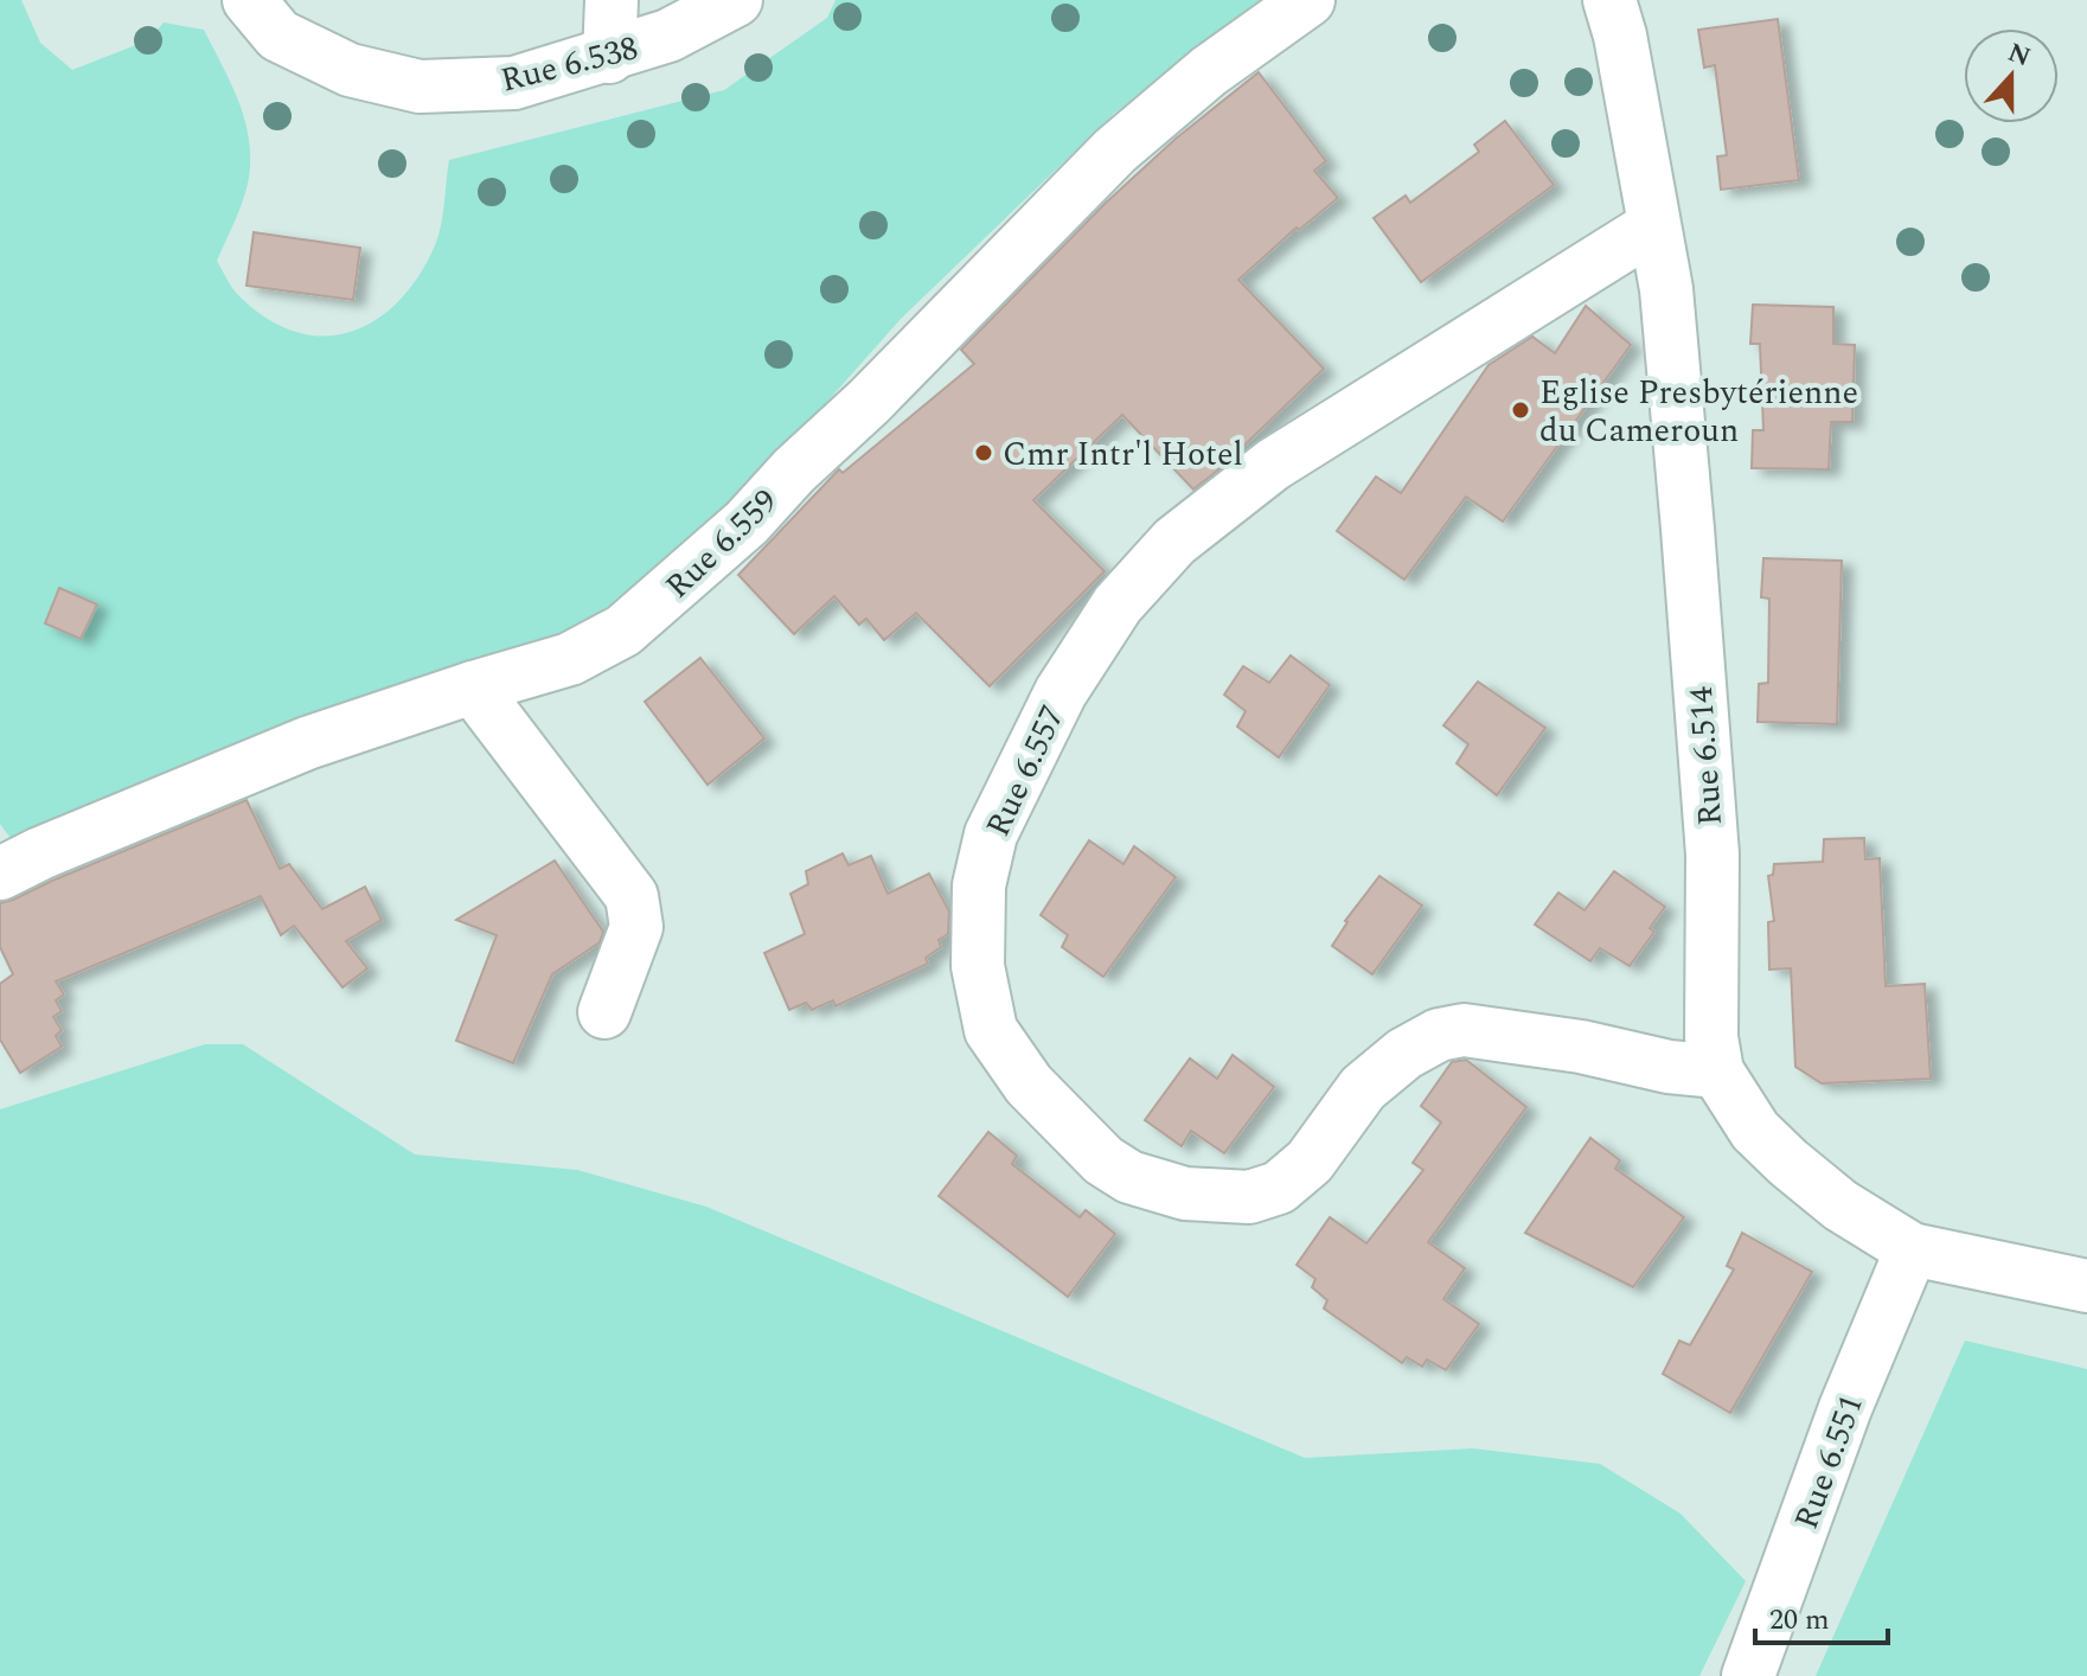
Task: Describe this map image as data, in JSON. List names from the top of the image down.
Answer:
{
  "streets": {
    "street": [
      "Rue 6.538",
      "Rue 6.559",
      "Rue 6.514",
      "Rue 6.557",
      "Rue 6.551"
    ]
  },
  "crossings": [
    ["Rue 6.514", "Rue 6.557"],
    ["Rue 6.514", "Rue 6.551"]
  ],
  "places": ["Eglise Presbytérienne du Cameroun", "Cmr Intr'l Hotel"],
  "scale_bar": "20 m",
  "north": "top"
}
